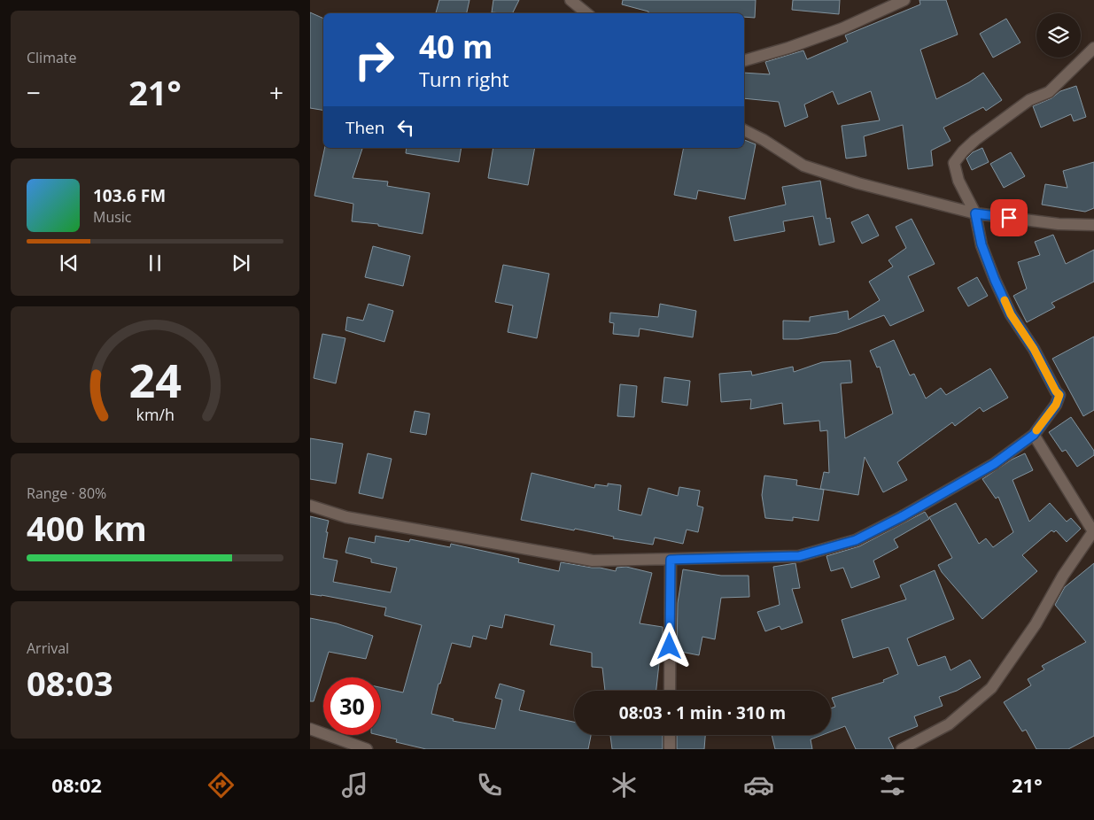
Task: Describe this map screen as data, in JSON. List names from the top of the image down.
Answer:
{
  "page": {
    "tile": [
      "Climate",
      ["Range · 80%", "400 km"],
      ["Arrival", "08:03"]
    ],
    "turn": ["40 m", "Turn right"],
    "heat": ["−", "21°", "+"],
    "then": "Then",
    "song": ["103.6 FM", "Music"],
    "limit": "30",
    "trip": "08:03 · 1 min · 310 m",
    "tabs": ["08:02", "21°"],
    "gauge": ["24", "km/h"]
  }
}
